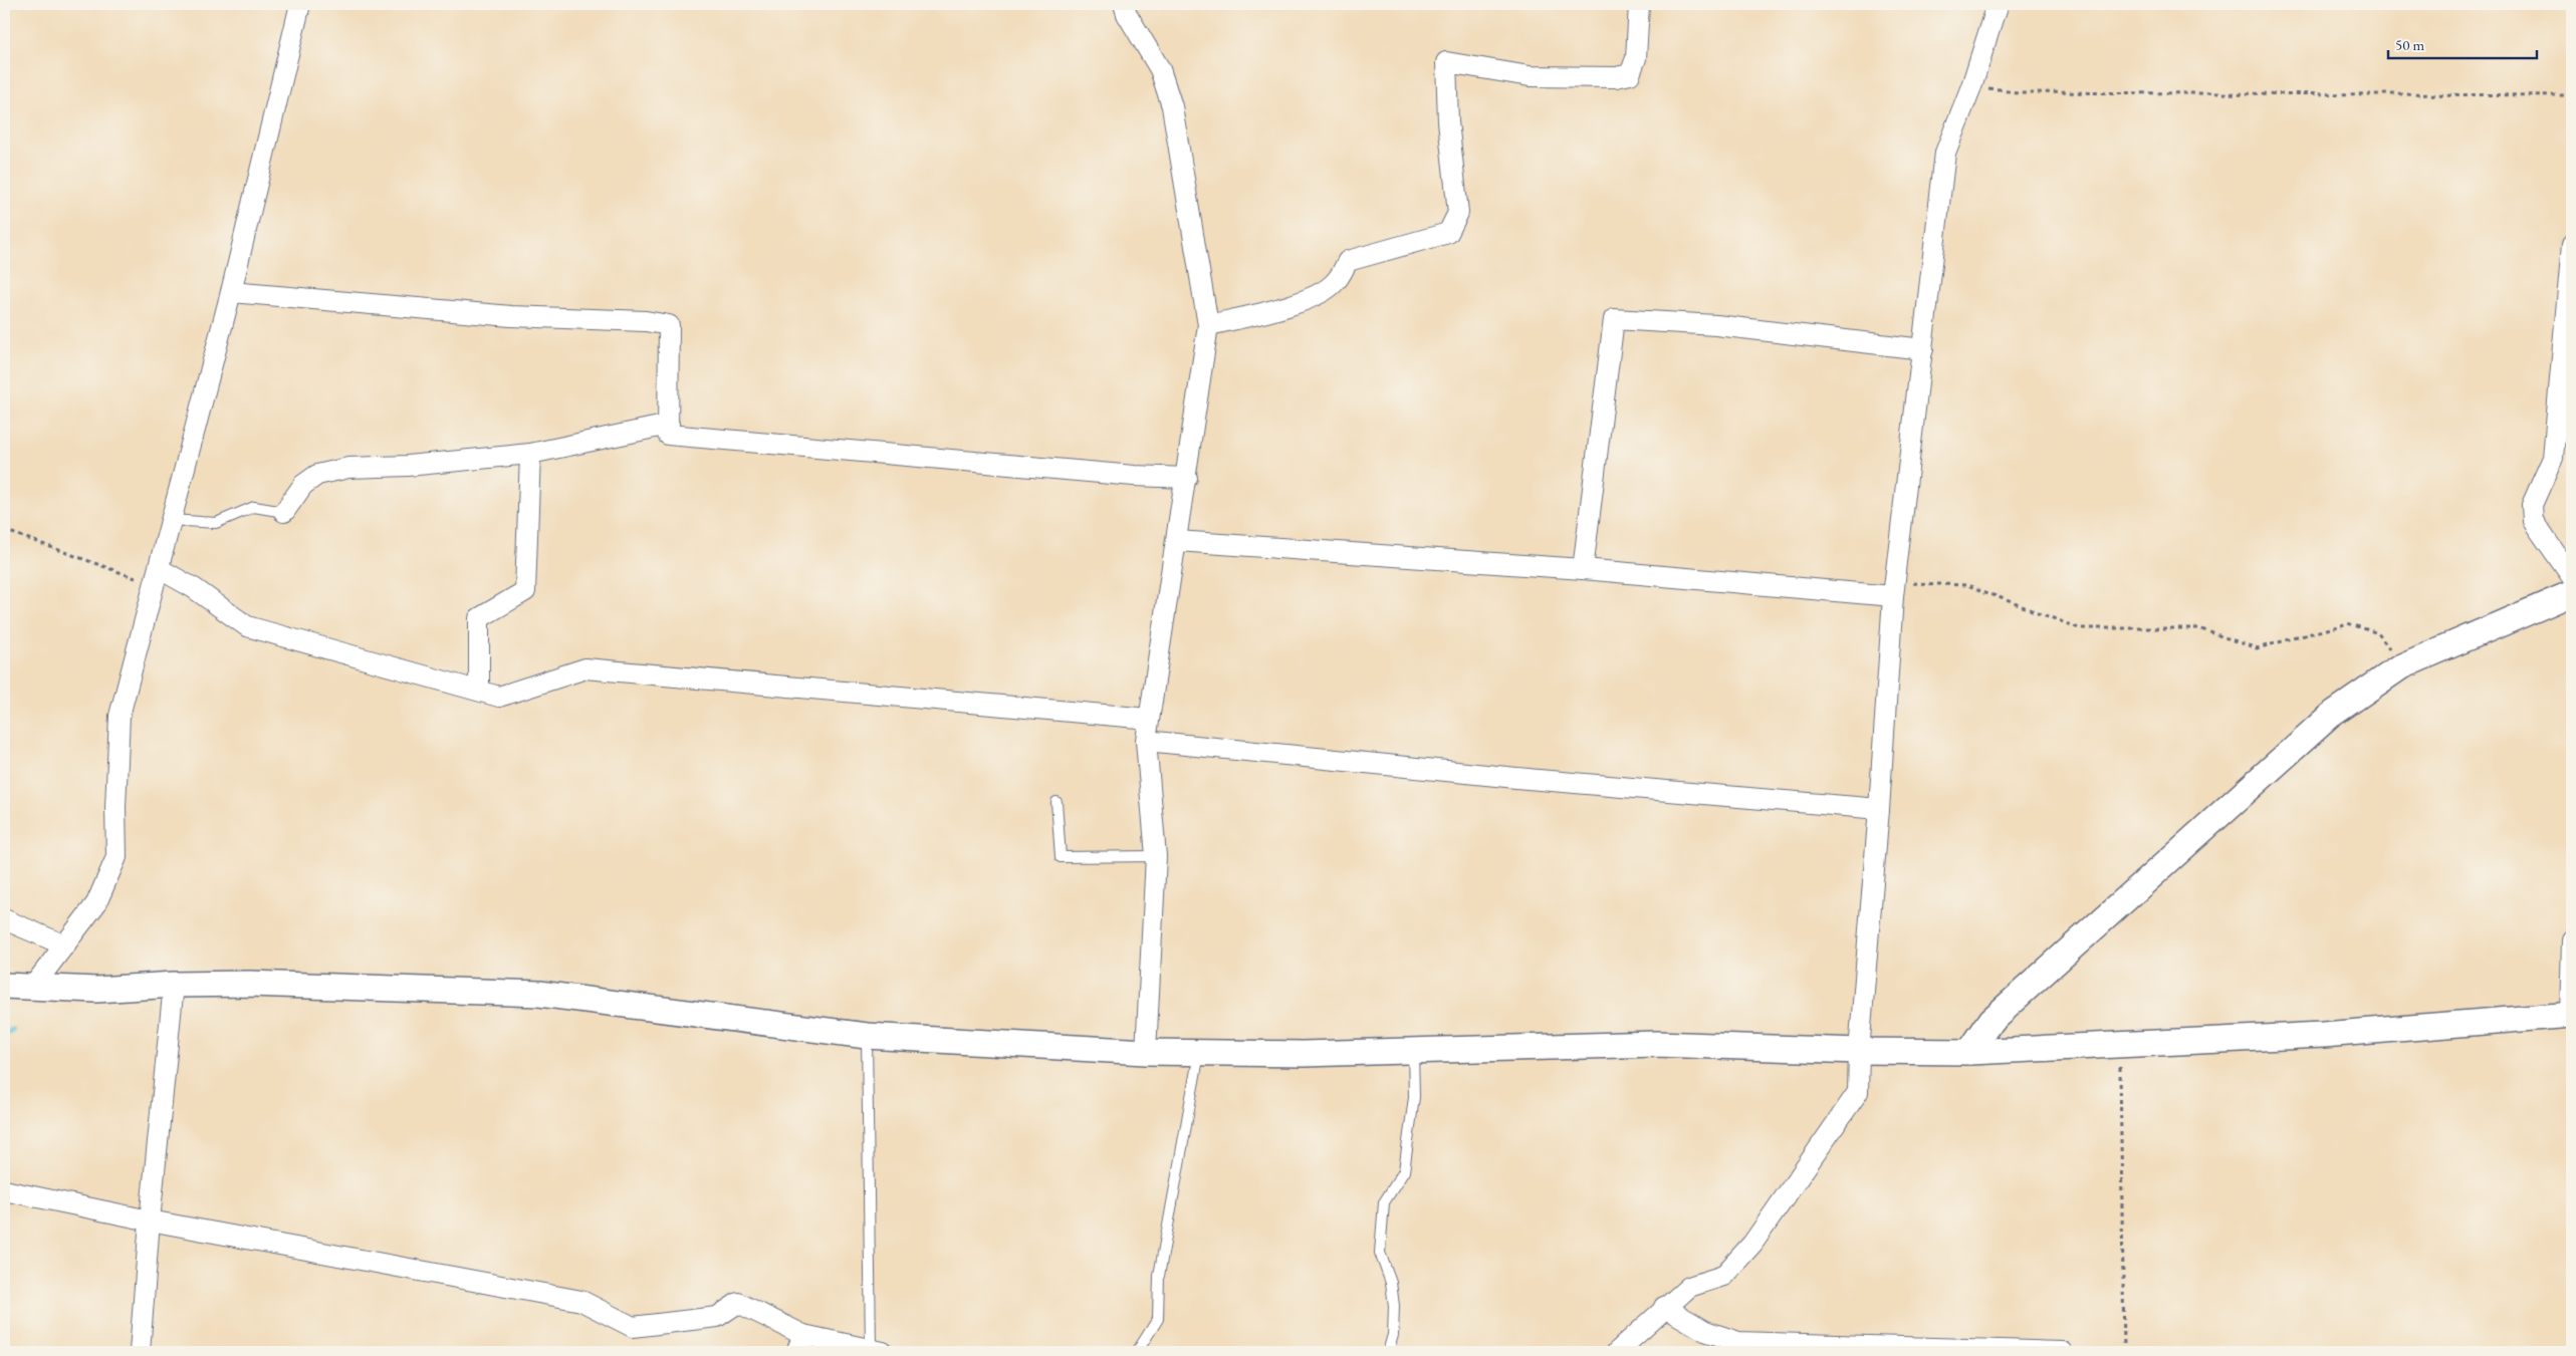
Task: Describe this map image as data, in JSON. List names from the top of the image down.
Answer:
{
  "scale_bar": "50 m"
}
